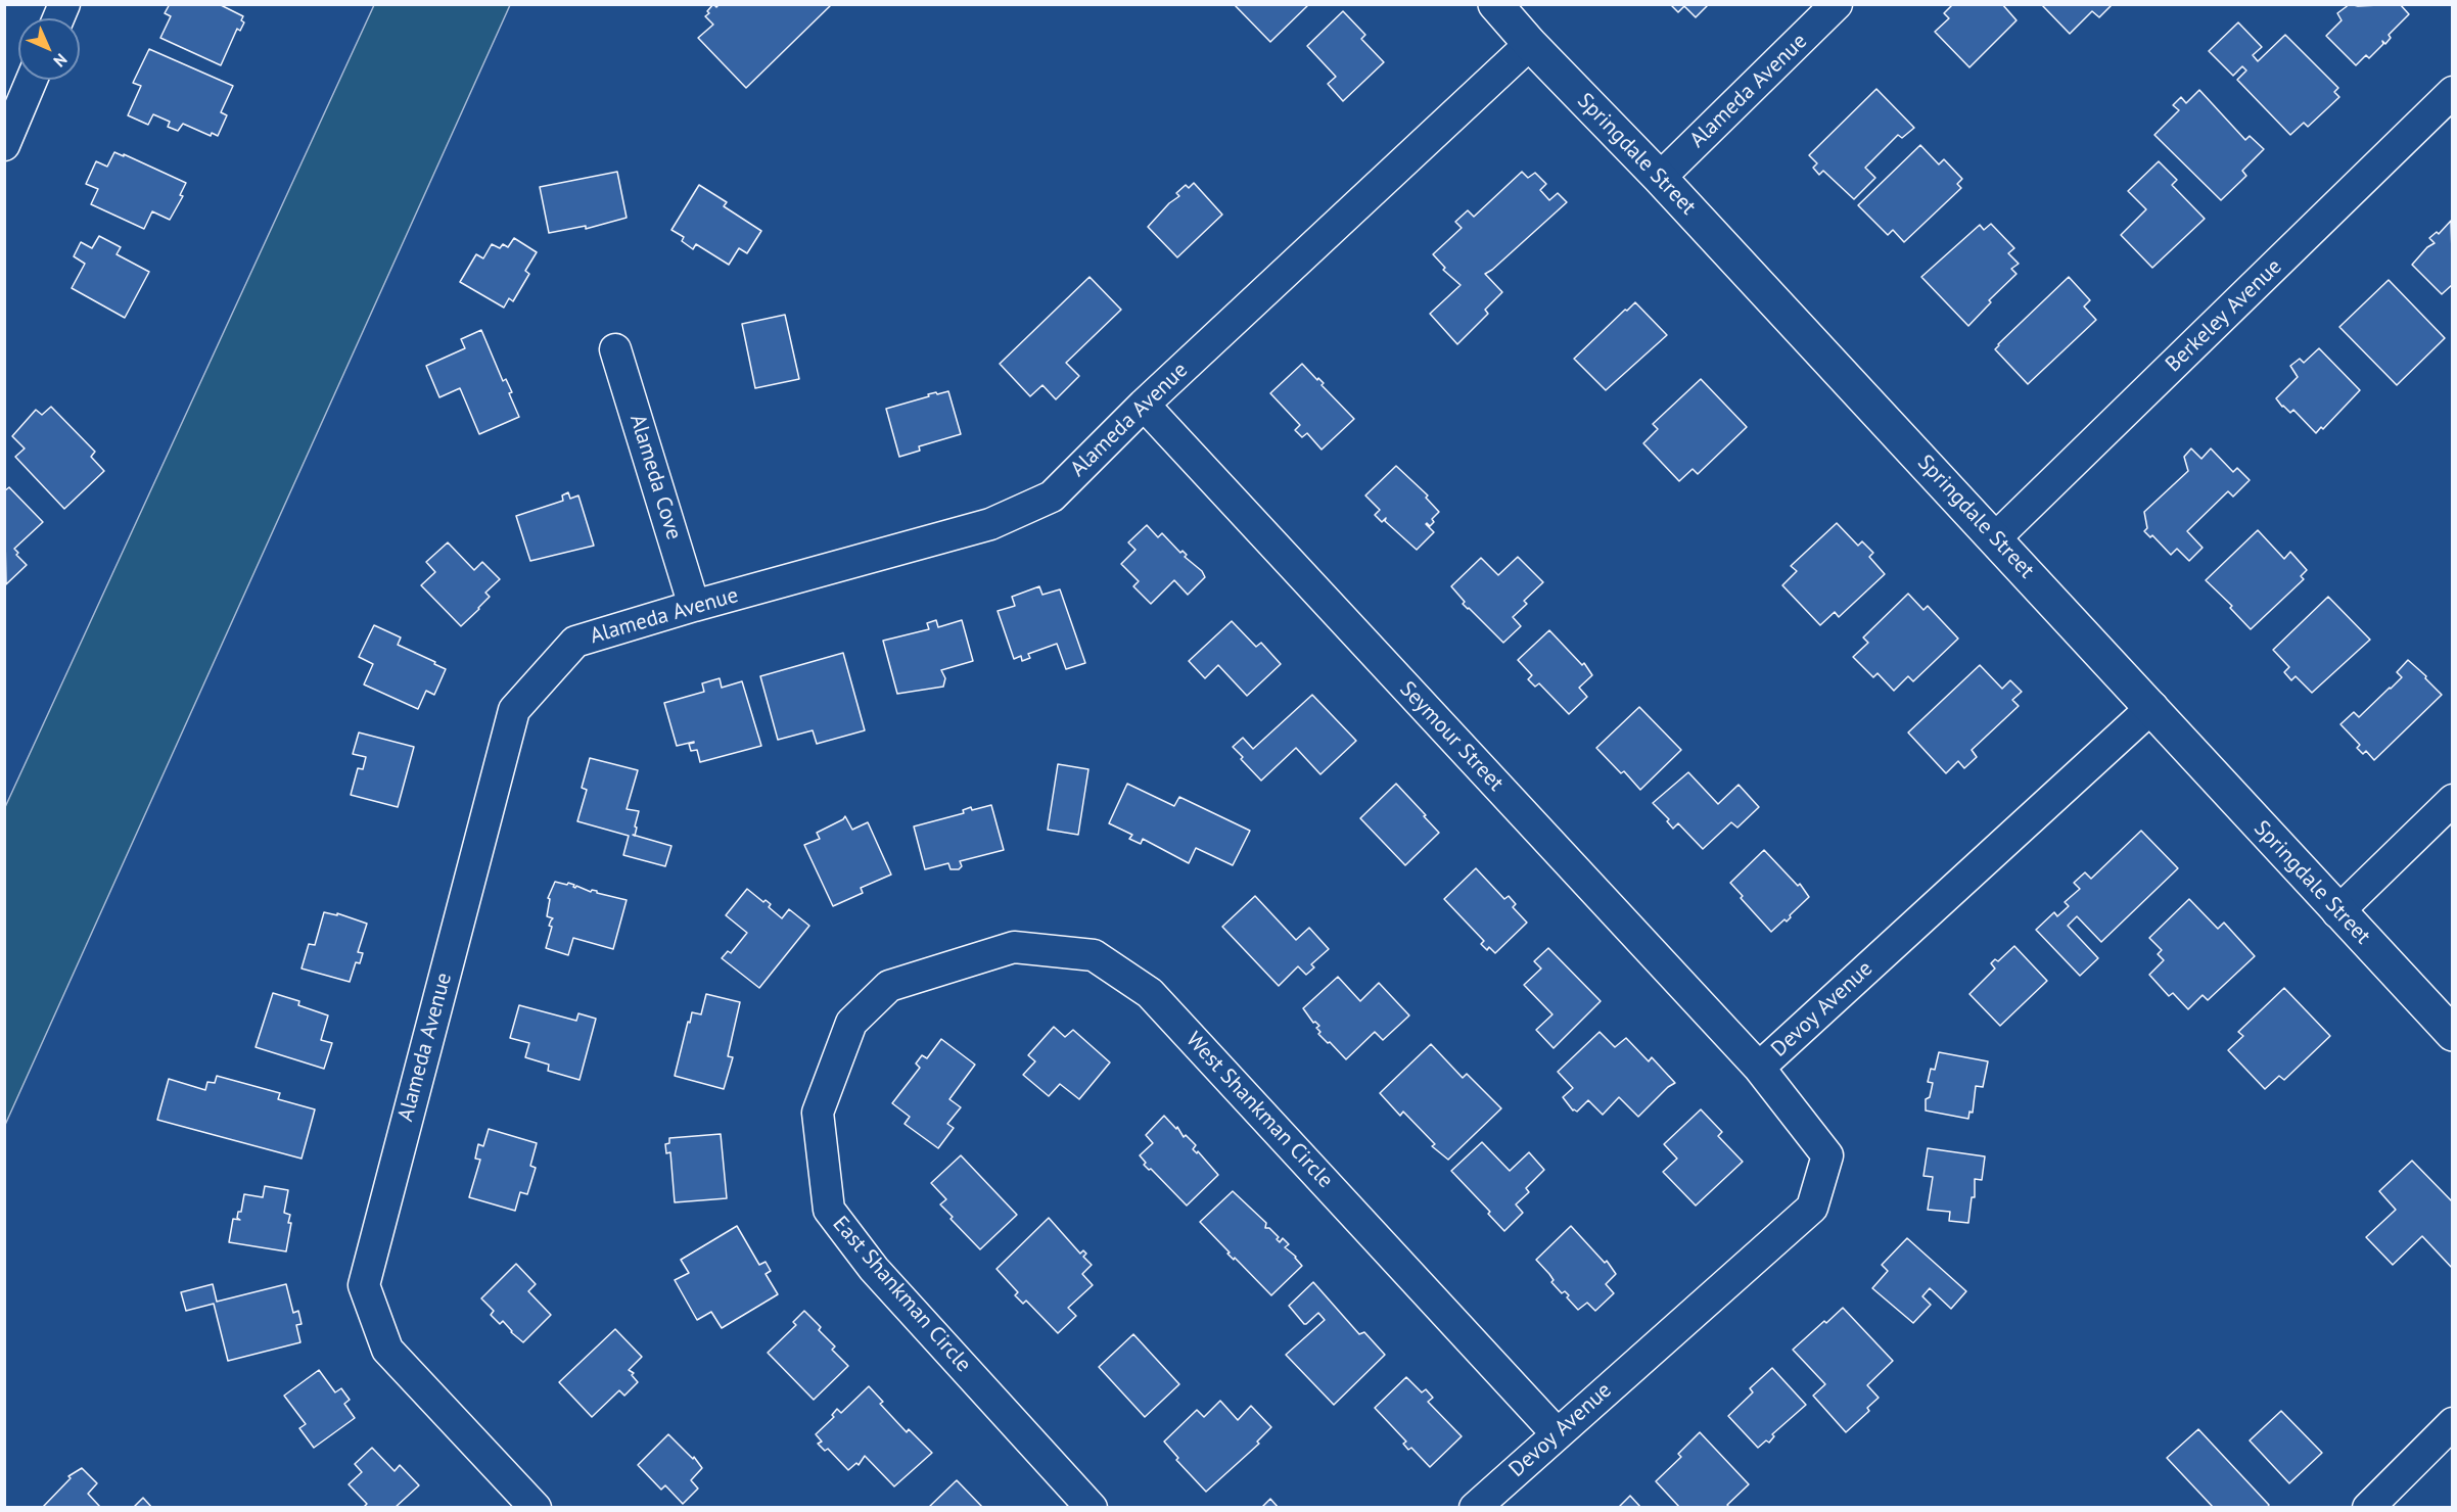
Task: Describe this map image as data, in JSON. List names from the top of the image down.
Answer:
{
  "streets": {
    "street": [
      "Alameda Avenue",
      "Springdale Street",
      "Berkeley Avenue",
      "Alameda Cove",
      "Seymour Street",
      "Devoy Avenue",
      "West Shankman Circle",
      "East Shankman Circle"
    ]
  },
  "crossings": [
    ["Alameda Avenue", "Springdale Street"],
    ["Alameda Avenue", "Alameda Cove"],
    ["Alameda Avenue", "Seymour Street"],
    ["Springdale Street", "Berkeley Avenue"],
    ["Springdale Street", "Devoy Avenue"],
    ["Seymour Street", "Devoy Avenue"],
    ["Devoy Avenue", "West Shankman Circle"],
    ["West Shankman Circle", "East Shankman Circle"]
  ],
  "north": "bottom right"
}
